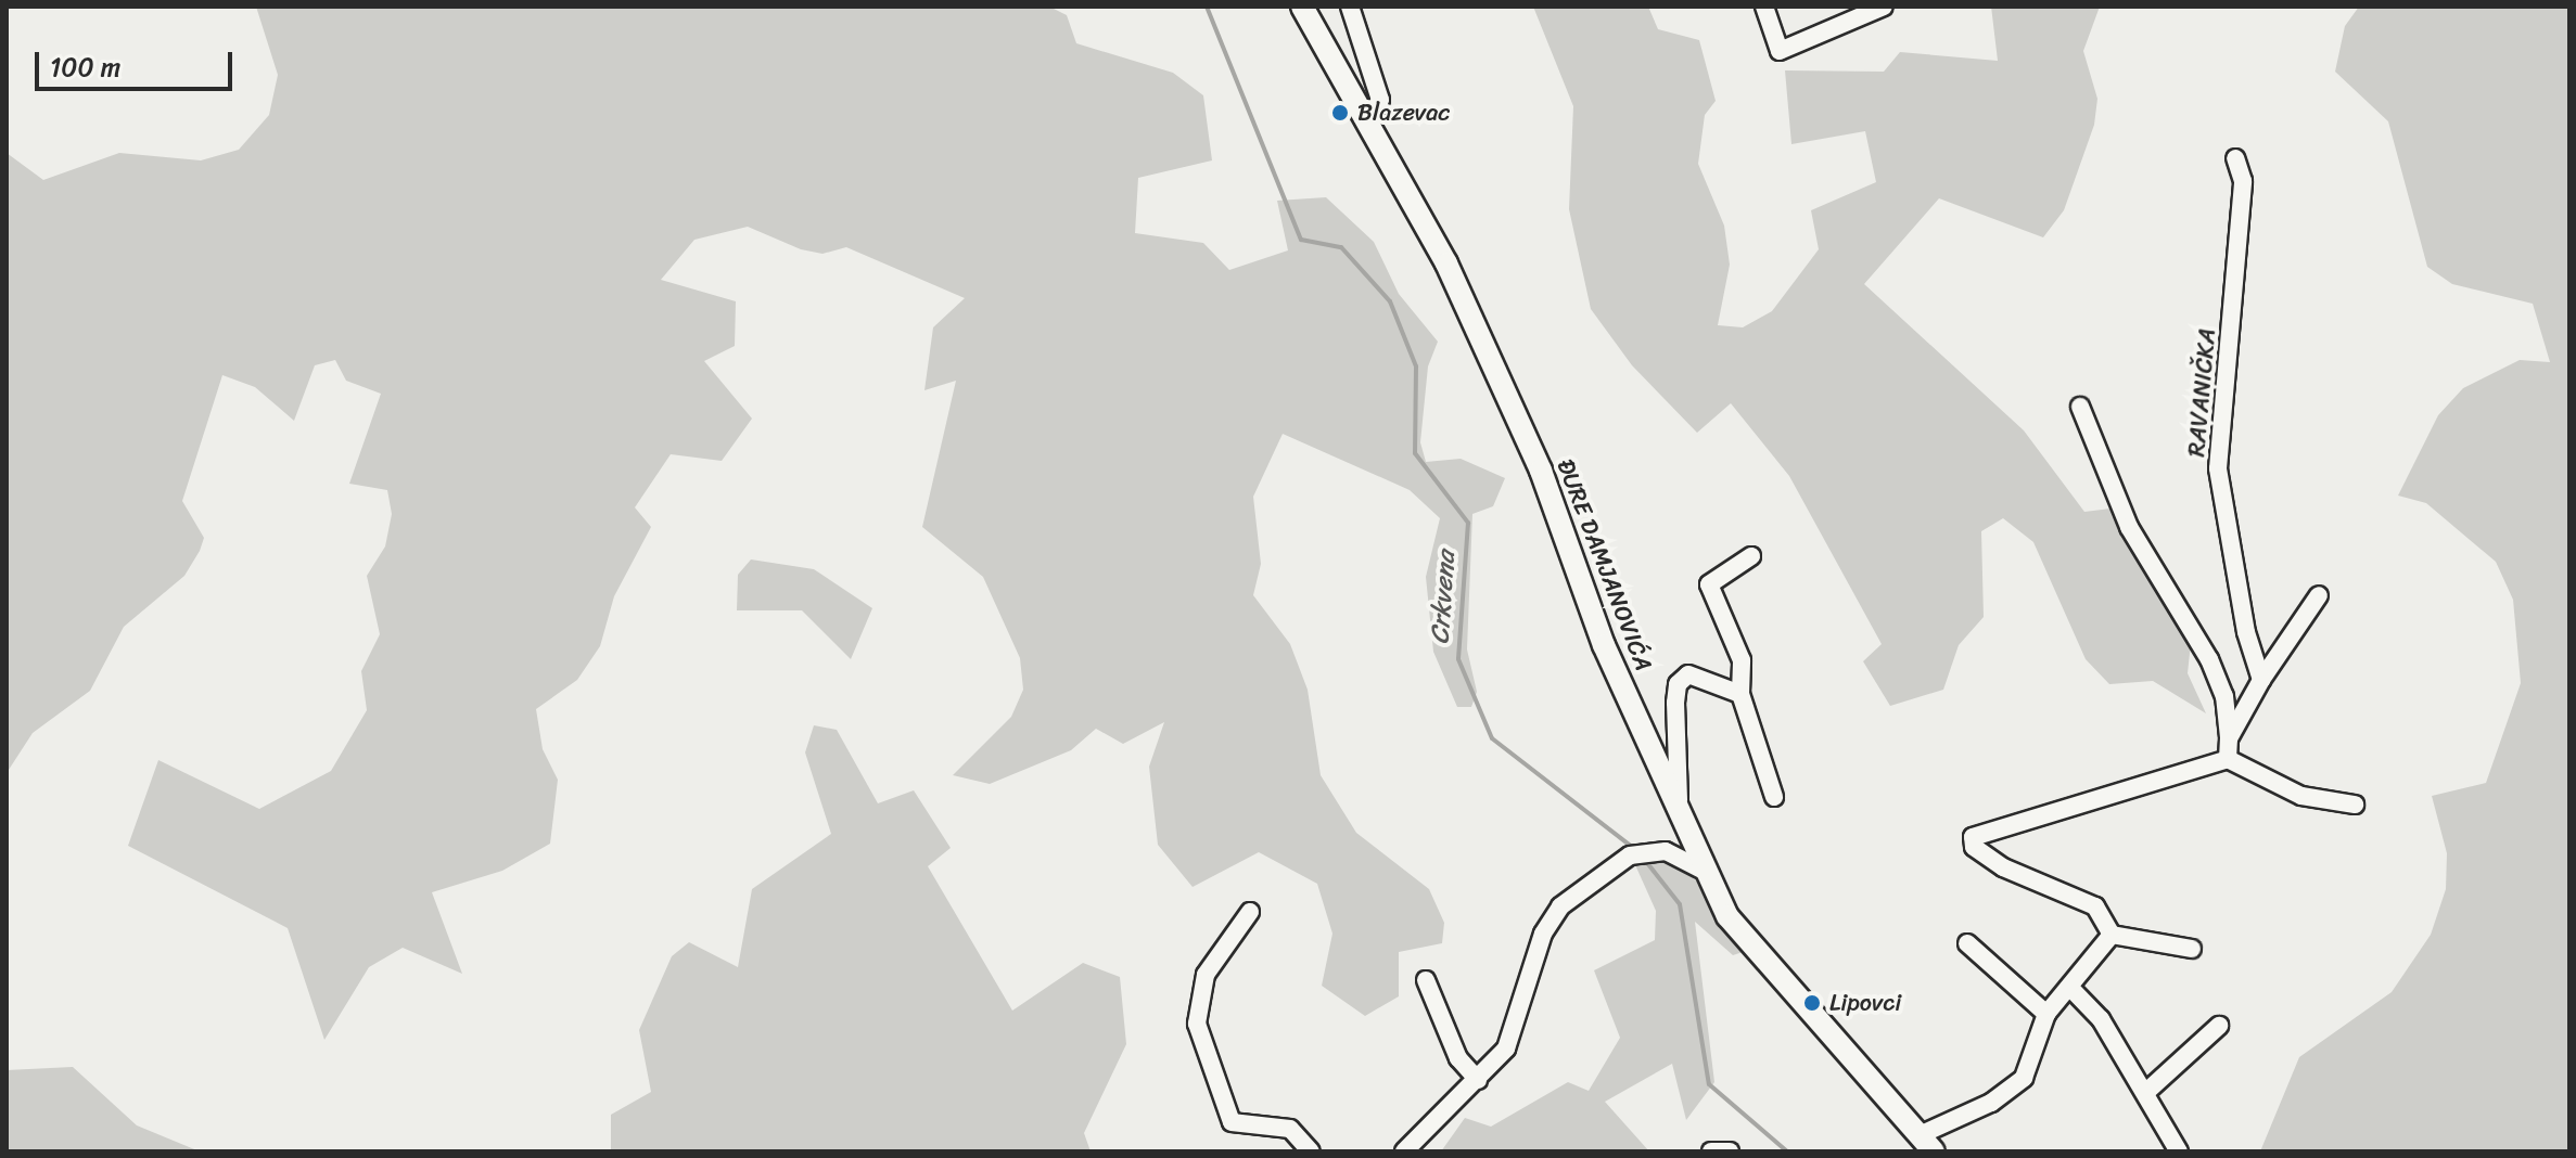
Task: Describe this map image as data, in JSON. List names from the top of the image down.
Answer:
{
  "streets": {
    "main road": ["ĐURE DAMJANOVIĆA"],
    "street": ["RAVANIČKA"]
  },
  "water": ["Crkvena"],
  "places": ["Blazevac", "Lipovci"],
  "scale_bar": "100 m"
}
